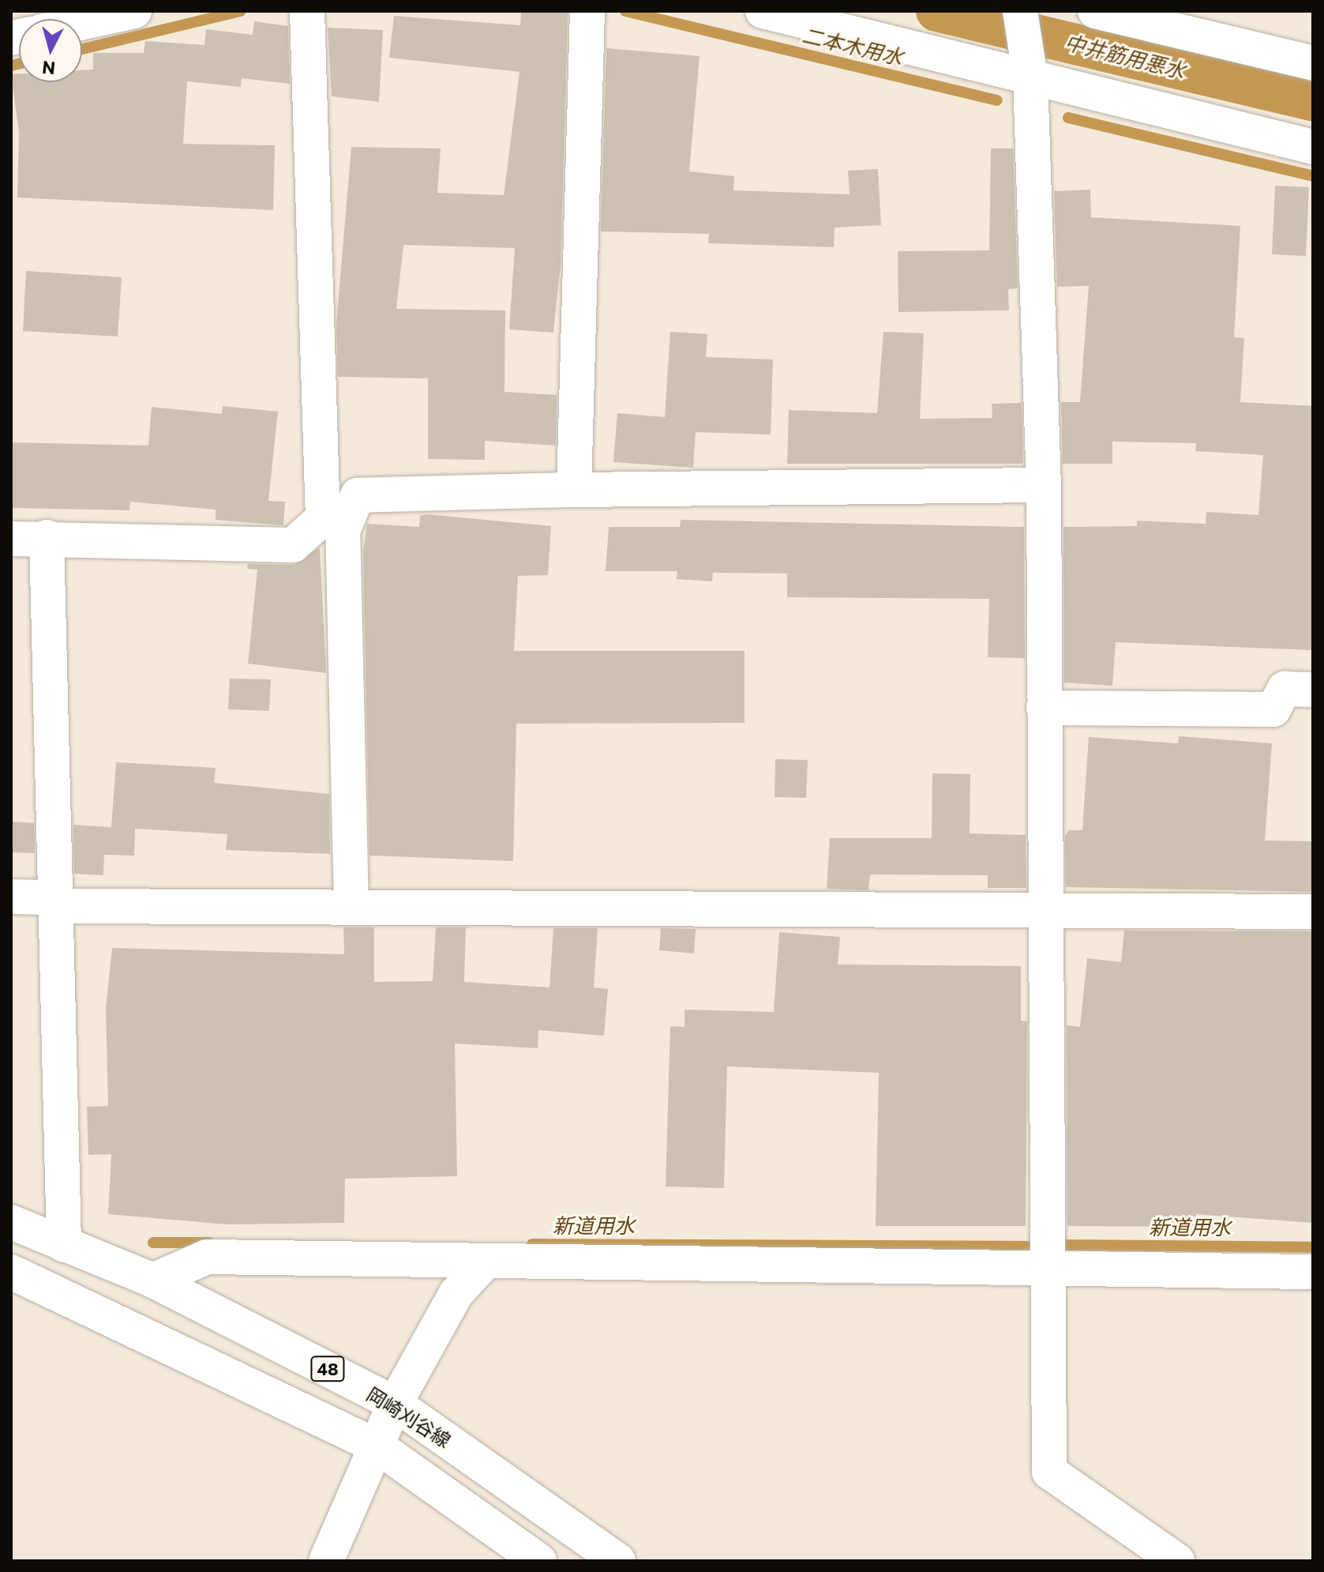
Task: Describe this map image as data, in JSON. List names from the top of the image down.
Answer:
{
  "streets": {
    "street": ["48", "岡崎刈谷線"]
  },
  "water": ["二本木用水", "中井筋用悪水", "新道用水"],
  "north": "bottom"
}
